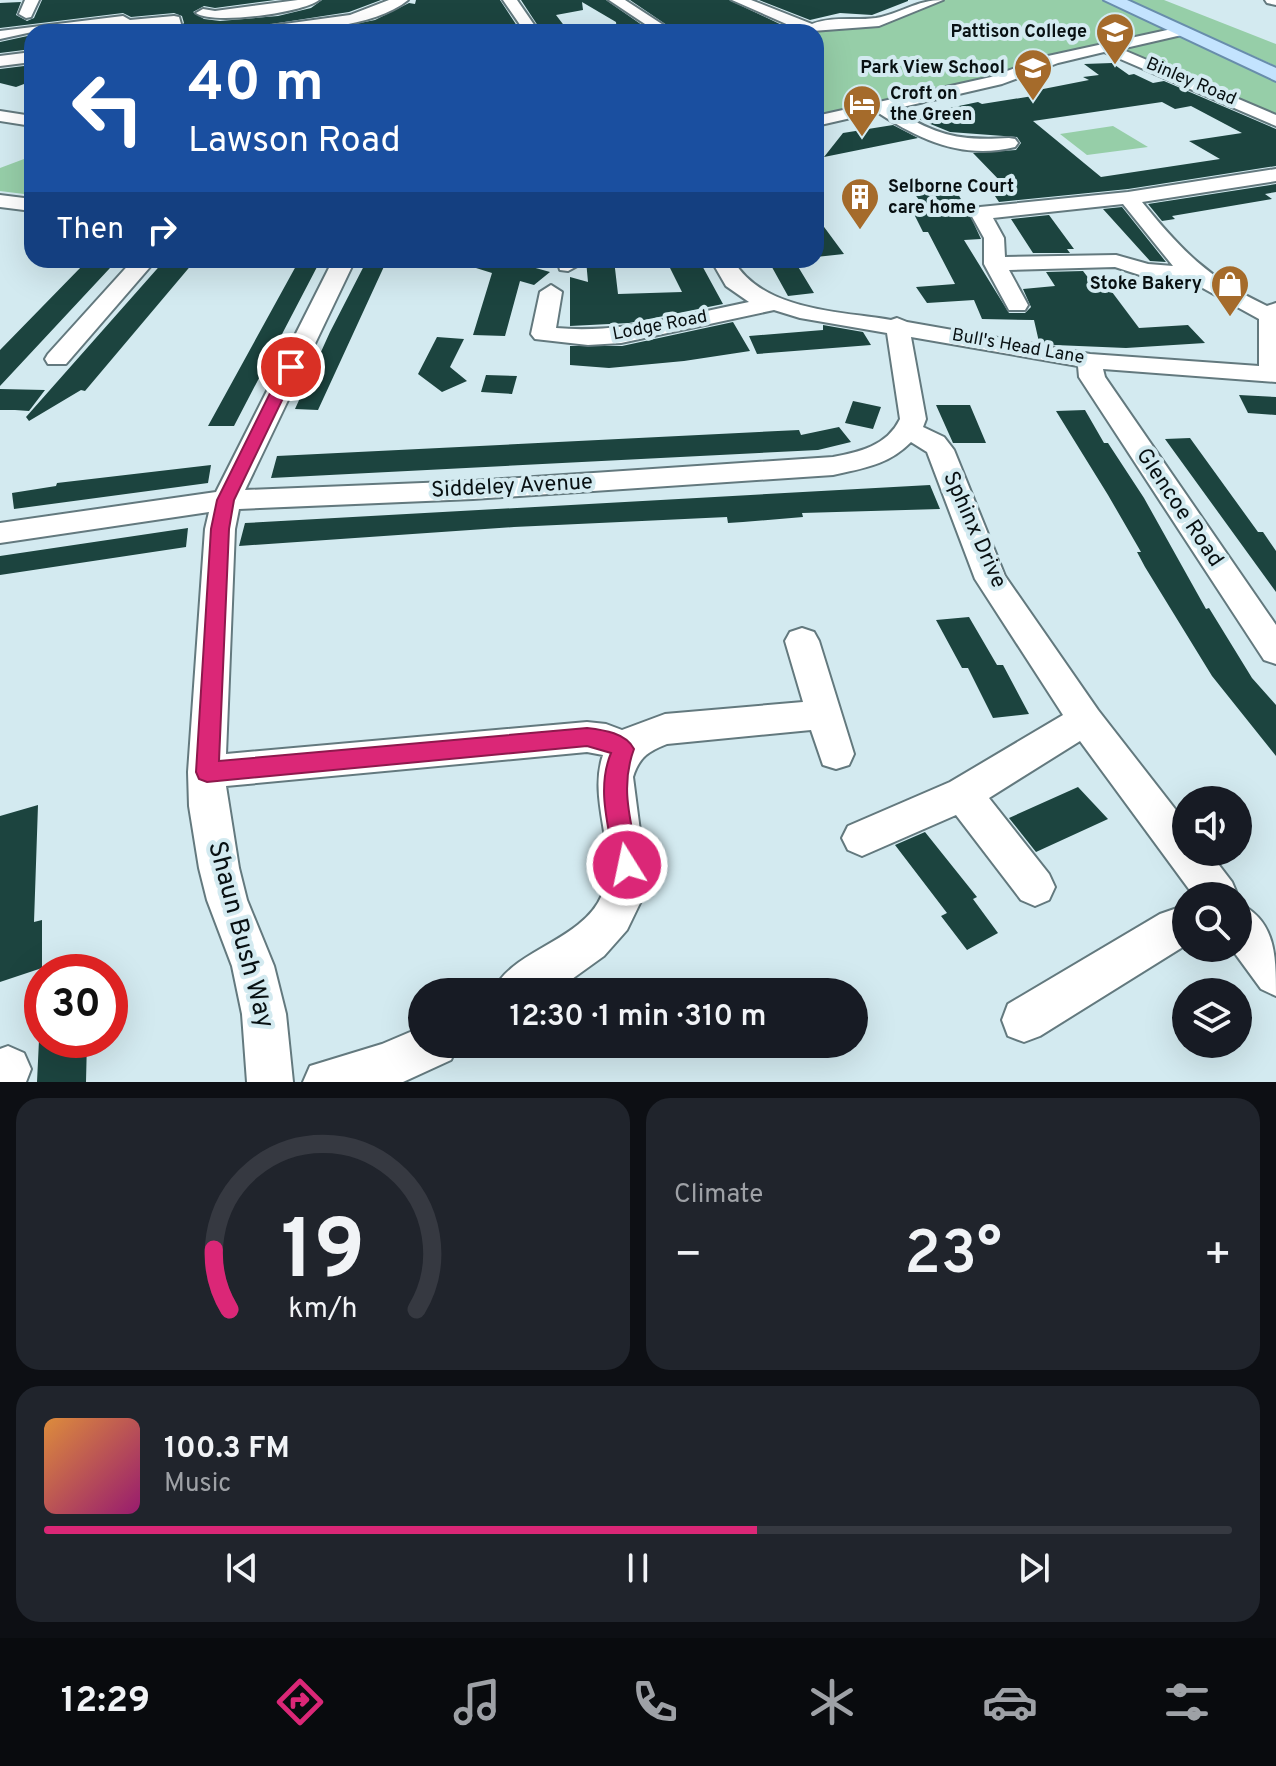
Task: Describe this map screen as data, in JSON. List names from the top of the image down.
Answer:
{
  "streets": {
    "main road": ["Binley Road"],
    "street": [
      "Lodge Road",
      "Bull's Head Lane",
      "Siddeley Avenue",
      "Glencoe Road",
      "Sphinx Drive",
      "Shaun Bush Way"
    ]
  },
  "crossings": [
    ["Lodge Road", "Bull's Head Lane"],
    ["Bull's Head Lane", "Glencoe Road"],
    ["Siddeley Avenue", "Sphinx Drive"],
    ["Siddeley Avenue", "Shaun Bush Way"]
  ],
  "places": {
    "school or university": ["Pattison College", "Park View School"],
    "hotel": ["Croft on the Green"],
    "building": ["Selborne Court care home"],
    "shop": ["Stoke Bakery"]
  },
  "page": {
    "turn": ["40 m", "Lawson Road"],
    "then": "Then",
    "limit": "30",
    "trip": "12:30 · 1 min · 310 m",
    "tile": "Climate",
    "heat": ["−", "23°", "+"],
    "song": ["100.3 FM", "Music"],
    "tabs": "12:29",
    "gauge": ["19", "km/h"]
  }
}
